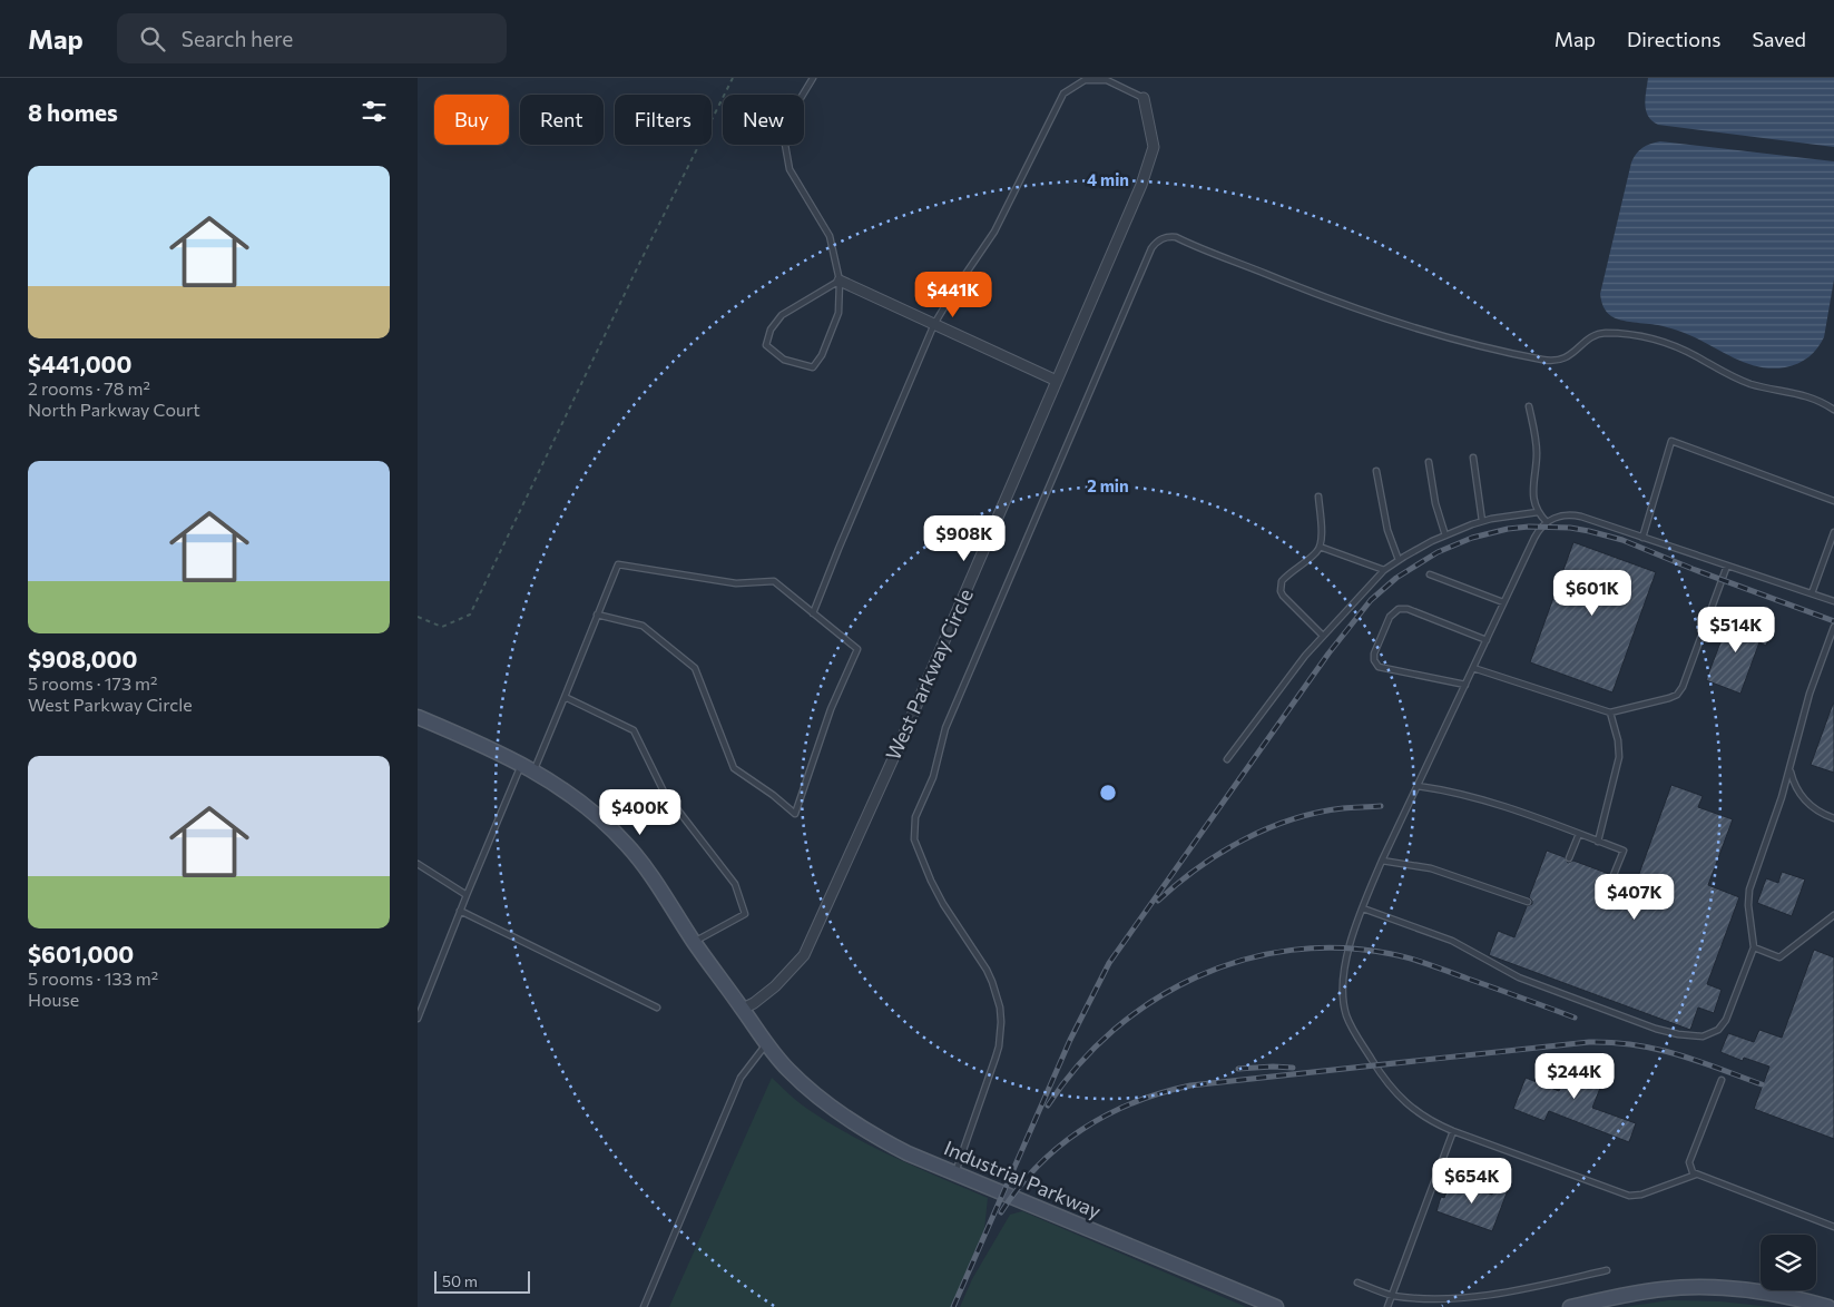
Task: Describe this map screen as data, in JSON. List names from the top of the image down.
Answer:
{
  "streets": {
    "street": ["West Parkway Circle", "Industrial Parkway"]
  },
  "crossings": [
    ["West Parkway Circle", "Industrial Parkway"]
  ],
  "scale_bar": "50 m",
  "page": {
    "header": "Map",
    "search": "Search here",
    "nav": ["Map", "Directions", "Saved"],
    "heading": "8 homes",
    "chip": [
      "Buy",
      "Rent",
      "Filters",
      "New"
    ],
    "list": [
      {
        "name": "$441,000",
        "note": "2 rooms · 78 m² · North Parkway Court"
      },
      {
        "name": "$908,000",
        "note": "5 rooms · 173 m² · West Parkway Circle"
      },
      {
        "name": "$601,000",
        "note": "5 rooms · 133 m² · House"
      }
    ],
    "price": [
      "$441K",
      "$908K",
      "$601K",
      "$514K",
      "$400K",
      "$407K",
      "$244K",
      "$654K"
    ],
    "scale": "50 m"
  },
  "rings": ["4 min", "2 min"]
}
